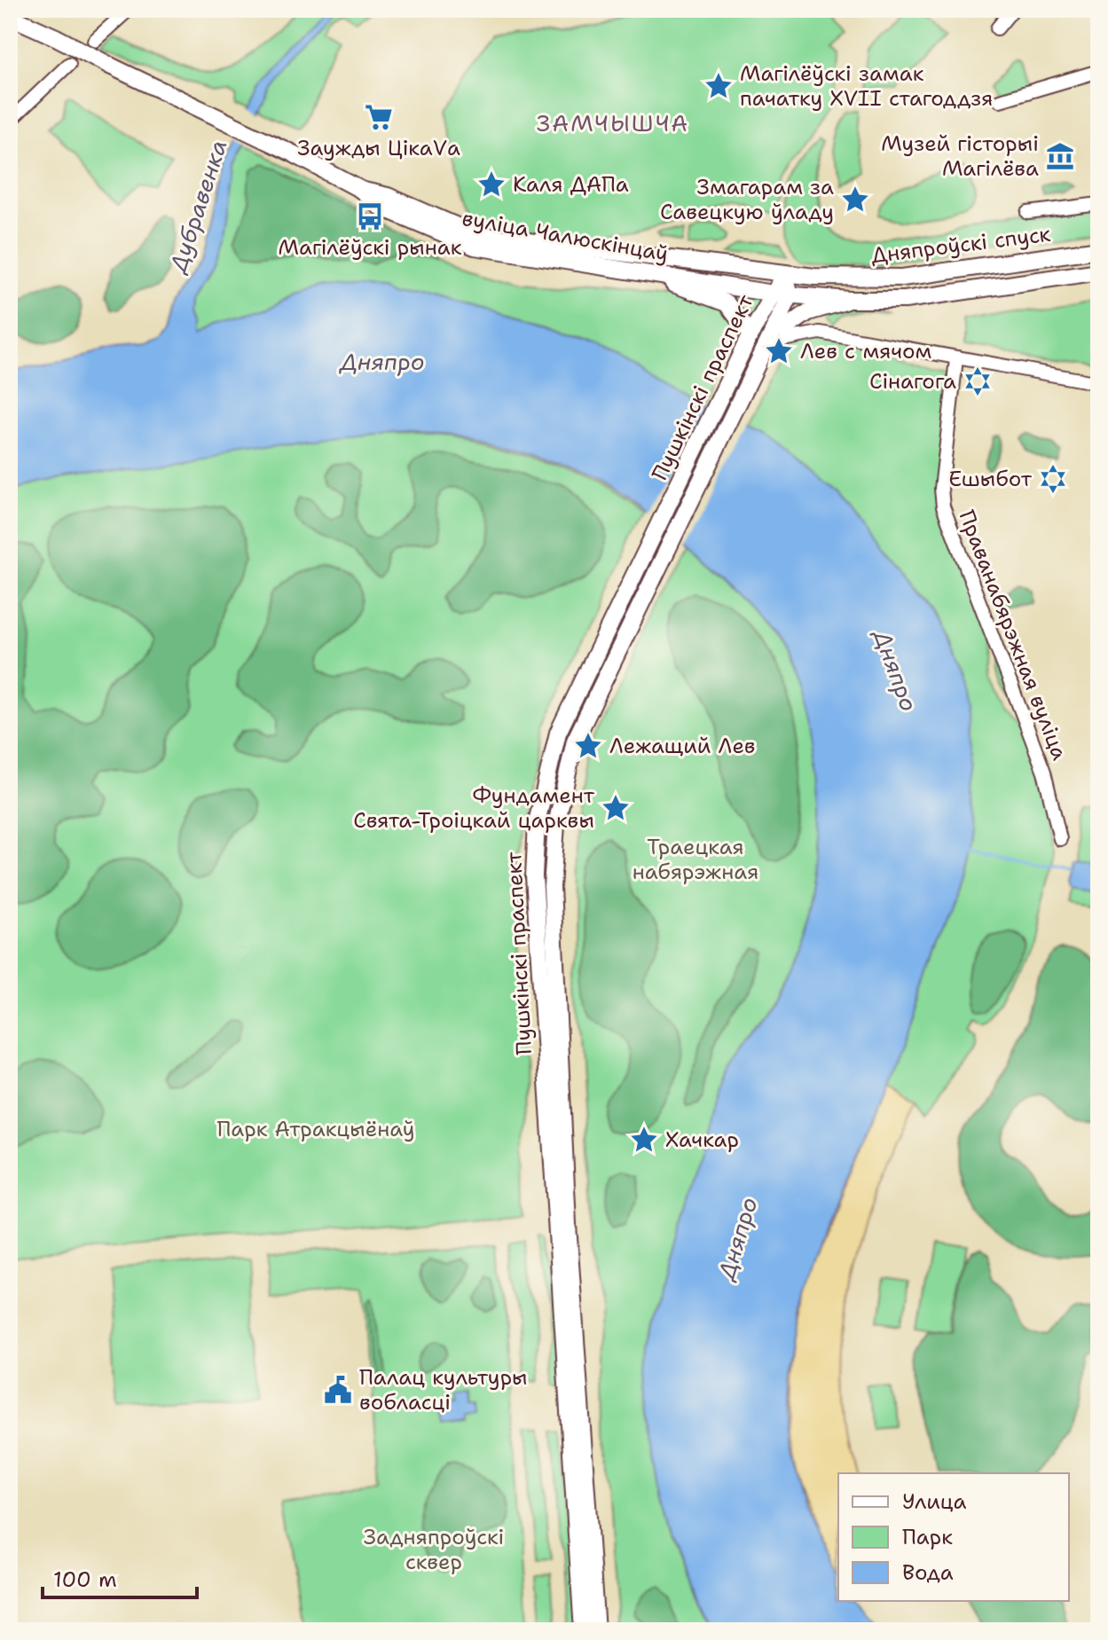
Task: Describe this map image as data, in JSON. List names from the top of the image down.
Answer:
{
  "streets": {
    "main road": ["вуліца Чалюскінцаў", "Дняпроўскі спуск", "Пушкінскі праспект"],
    "street": ["Праванабярэжная вуліца"]
  },
  "crossings": [
    ["вуліца Чалюскінцаў", "Дняпроўскі спуск"],
    ["вуліца Чалюскінцаў", "Пушкінскі праспект"],
    ["Дняпроўскі спуск", "Пушкінскі праспект"]
  ],
  "districts": ["ЗАМЧЫШЧА"],
  "water": ["Дубравенка", "Дняпро"],
  "parks": ["Траецкая набярэжная", "Парк Атракцыёнаў", "Задняпроўскі сквер"],
  "places": {
    "place": [
      "Магілёўскі замак пачатку XVII стагоддзя",
      "Каля ДАПа",
      "Змагарам за Савецкую ўладу",
      "Лев с мячом",
      "Лежащий Лев",
      "Фундамент Свята-Троіцкай царквы",
      "Хачкар"
    ],
    "supermarket": ["Заужды ЦікаVа"],
    "museum": ["Музей гісторыі Магілёва"],
    "bus stop": ["Магілёўскі рынак"],
    "synagogue": ["Сінагога", "Ешыбот"],
    "public building": ["Палац культуры вобласці"]
  },
  "legend": ["Улица", "Парк", "Вода"],
  "scale_bar": "100 m"
}
